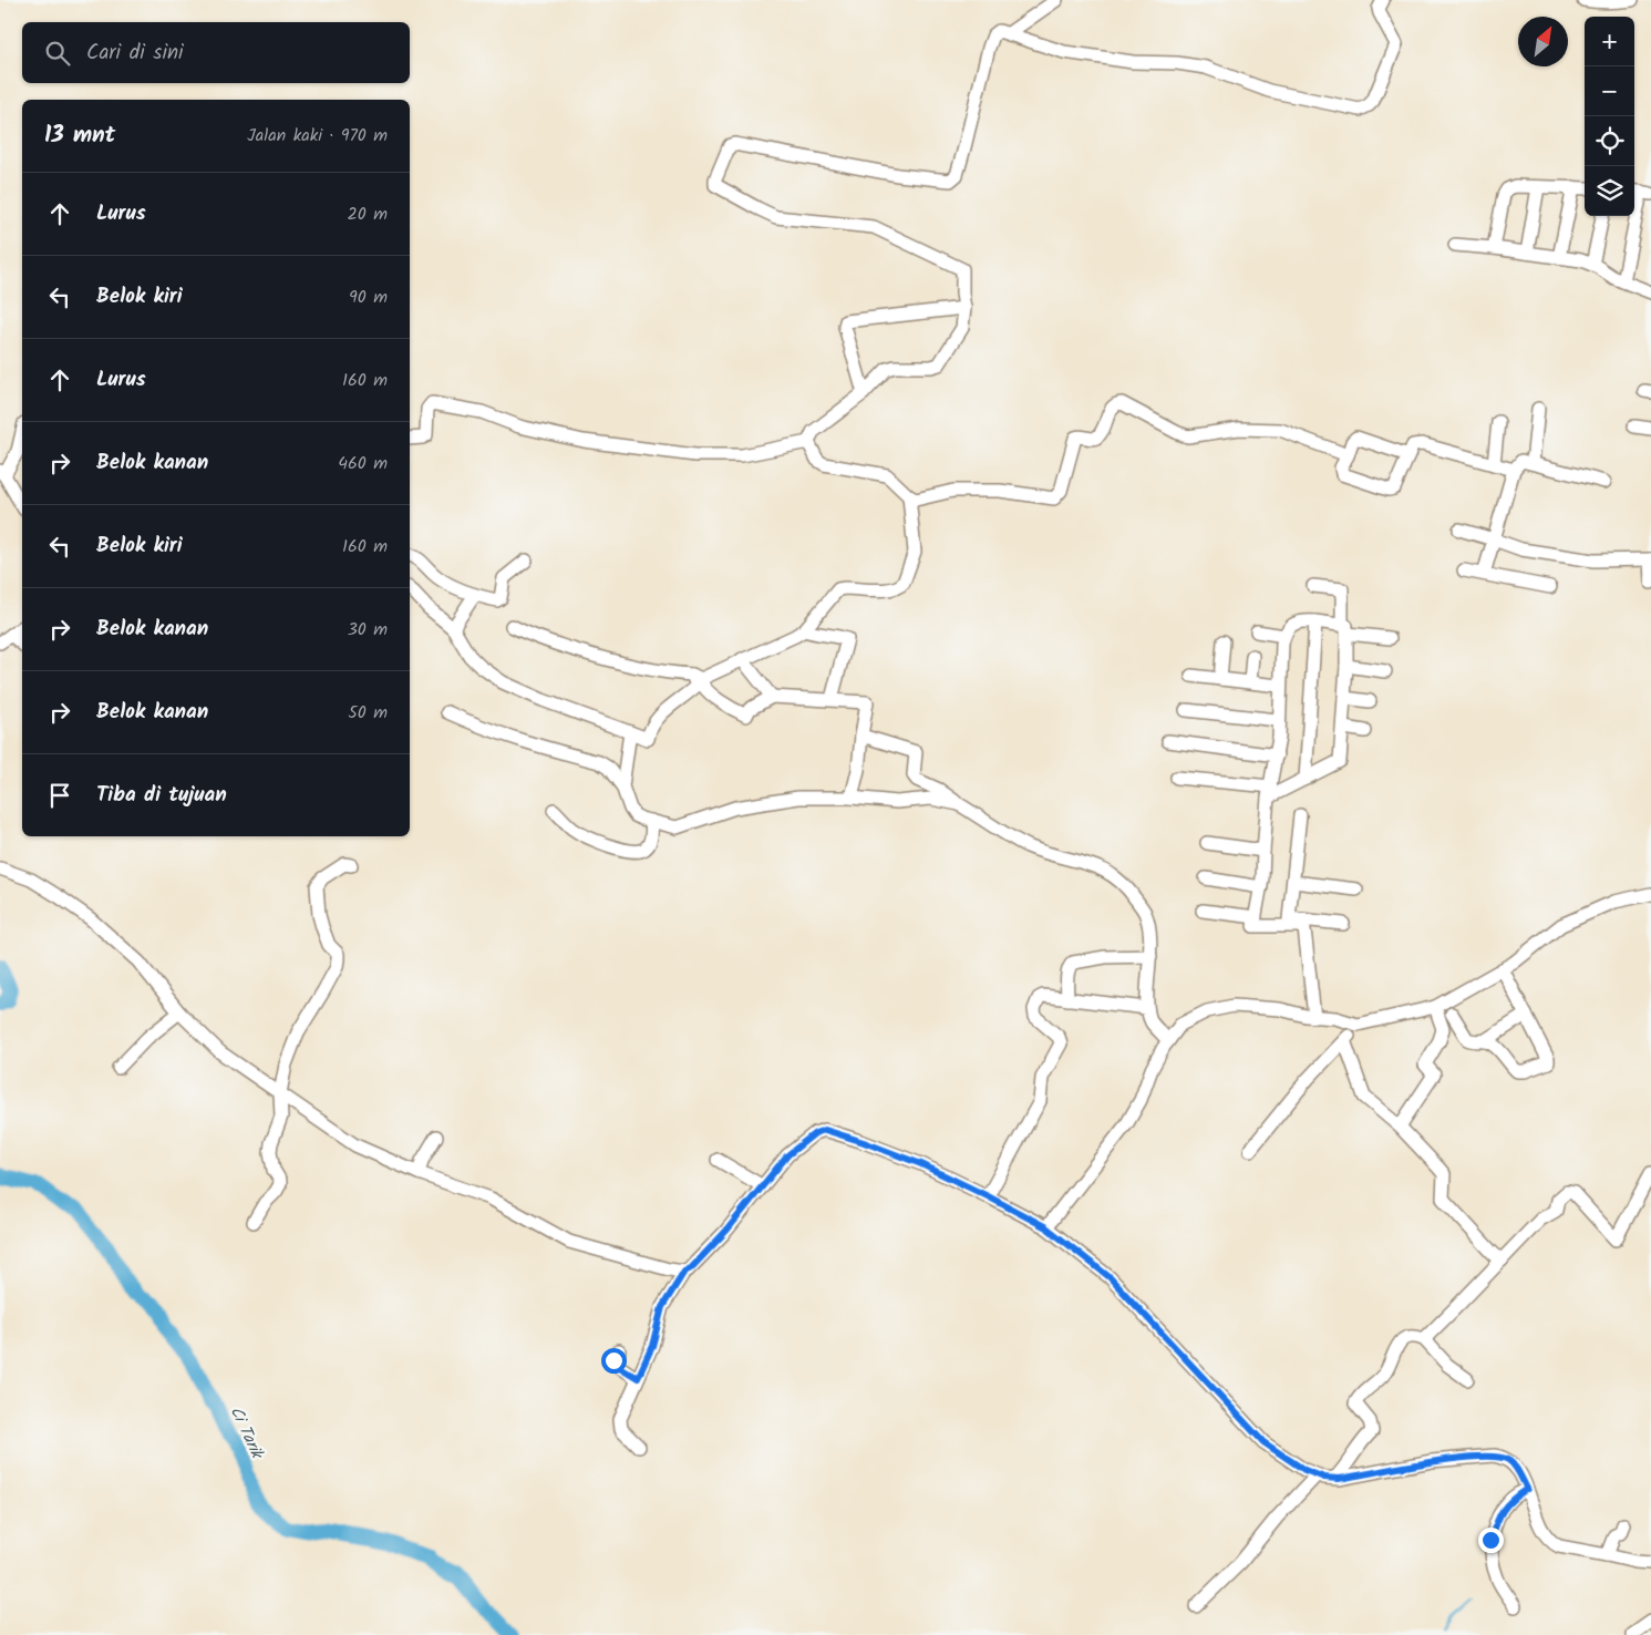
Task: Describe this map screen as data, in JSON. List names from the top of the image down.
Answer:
{
  "water": ["Ci Tarik"],
  "north": "top right",
  "page": {
    "map_buttons": ["+", "−"],
    "search": "Cari di sini",
    "heading": ["13 mnt", "Jalan kaki · 970 m"],
    "list": [
      ["Lurus", "20 m"],
      ["Belok kiri", "90 m"],
      ["Lurus", "160 m"],
      ["Belok kanan", "460 m"],
      ["Belok kiri", "160 m"],
      ["Belok kanan", "30 m"],
      ["Belok kanan", "50 m"],
      "Tiba di tujuan"
    ]
  }
}
